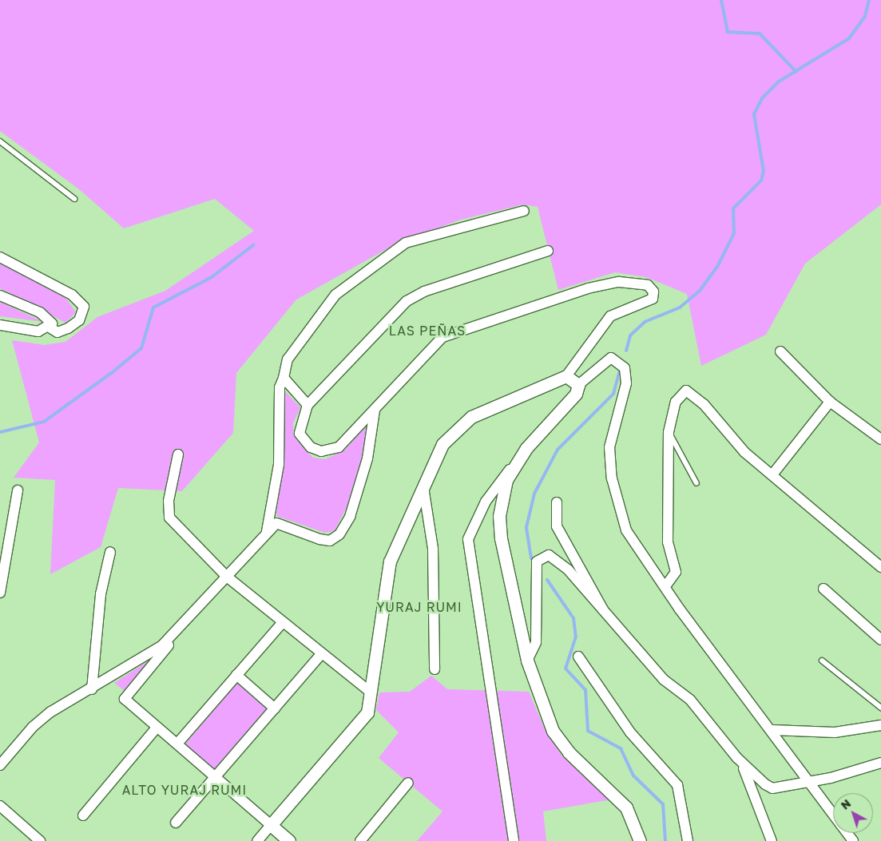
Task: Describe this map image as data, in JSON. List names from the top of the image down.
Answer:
{
  "districts": ["LAS PEÑAS", "YURAJ RUMI", "ALTO YURAJ RUMI"],
  "north": "top left"
}
